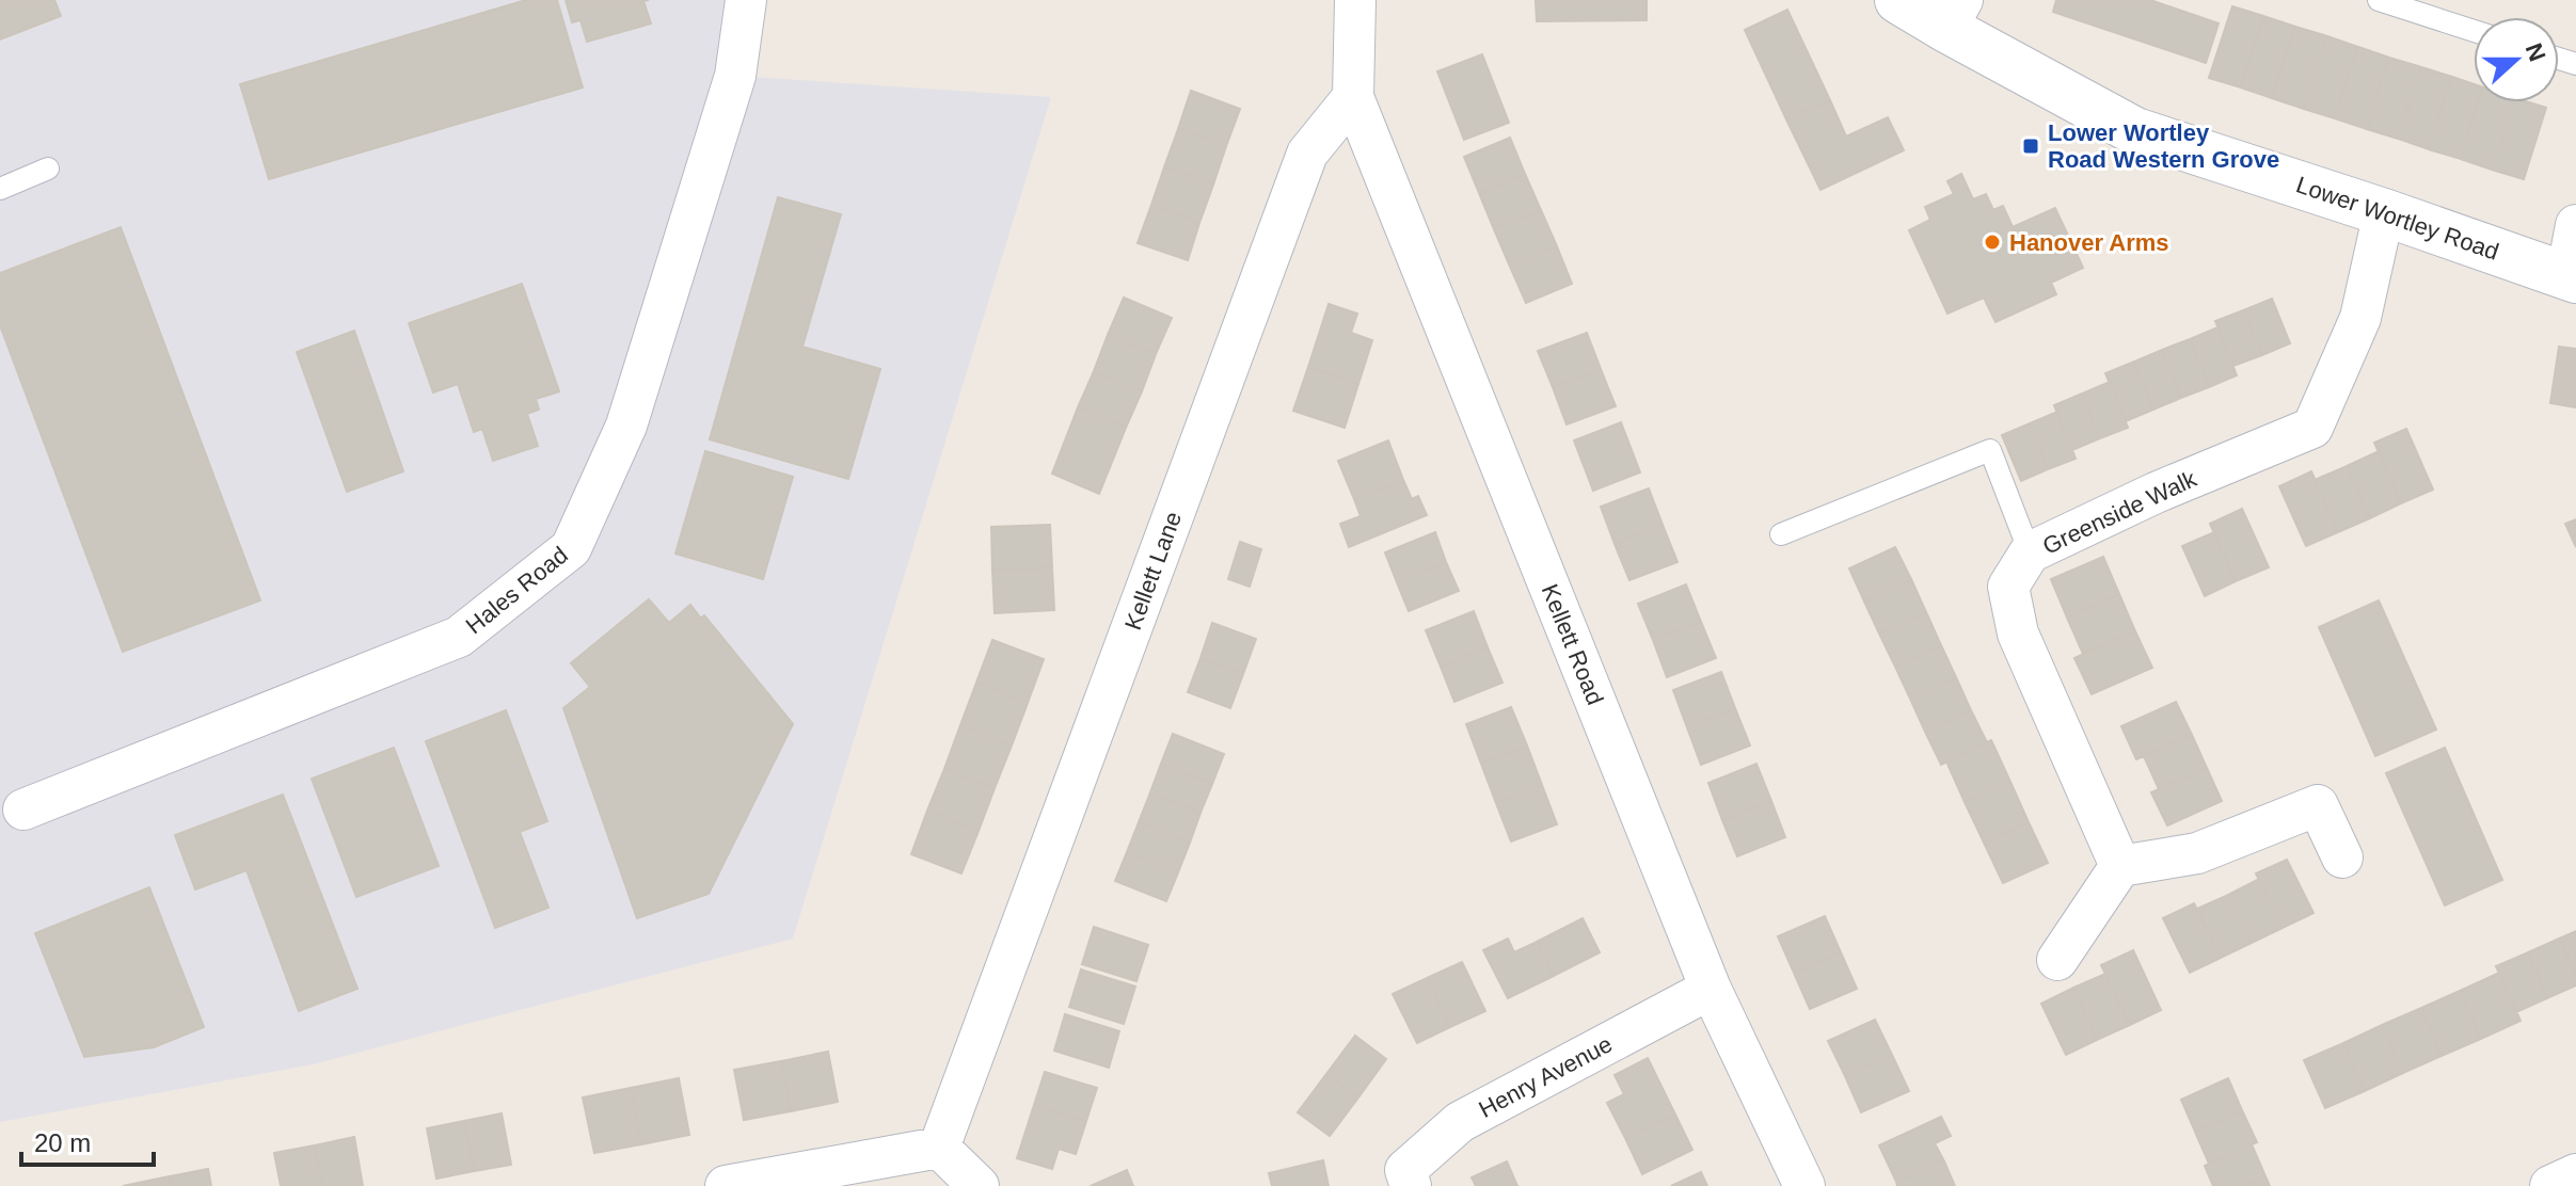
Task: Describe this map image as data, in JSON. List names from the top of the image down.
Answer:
{
  "streets": {
    "street": [
      "Lower Wortley Road",
      "Greenside Walk",
      "Kellett Lane",
      "Hales Road",
      "Kellett Road",
      "Henry Avenue"
    ]
  },
  "crossings": [
    ["Lower Wortley Road", "Greenside Walk"],
    ["Kellett Lane", "Kellett Road"],
    ["Kellett Road", "Henry Avenue"]
  ],
  "places": {
    "transit": ["Lower Wortley Road Western Grove"],
    "other": ["Hanover Arms"]
  },
  "scale_bar": "20 m",
  "north": "right"
}
